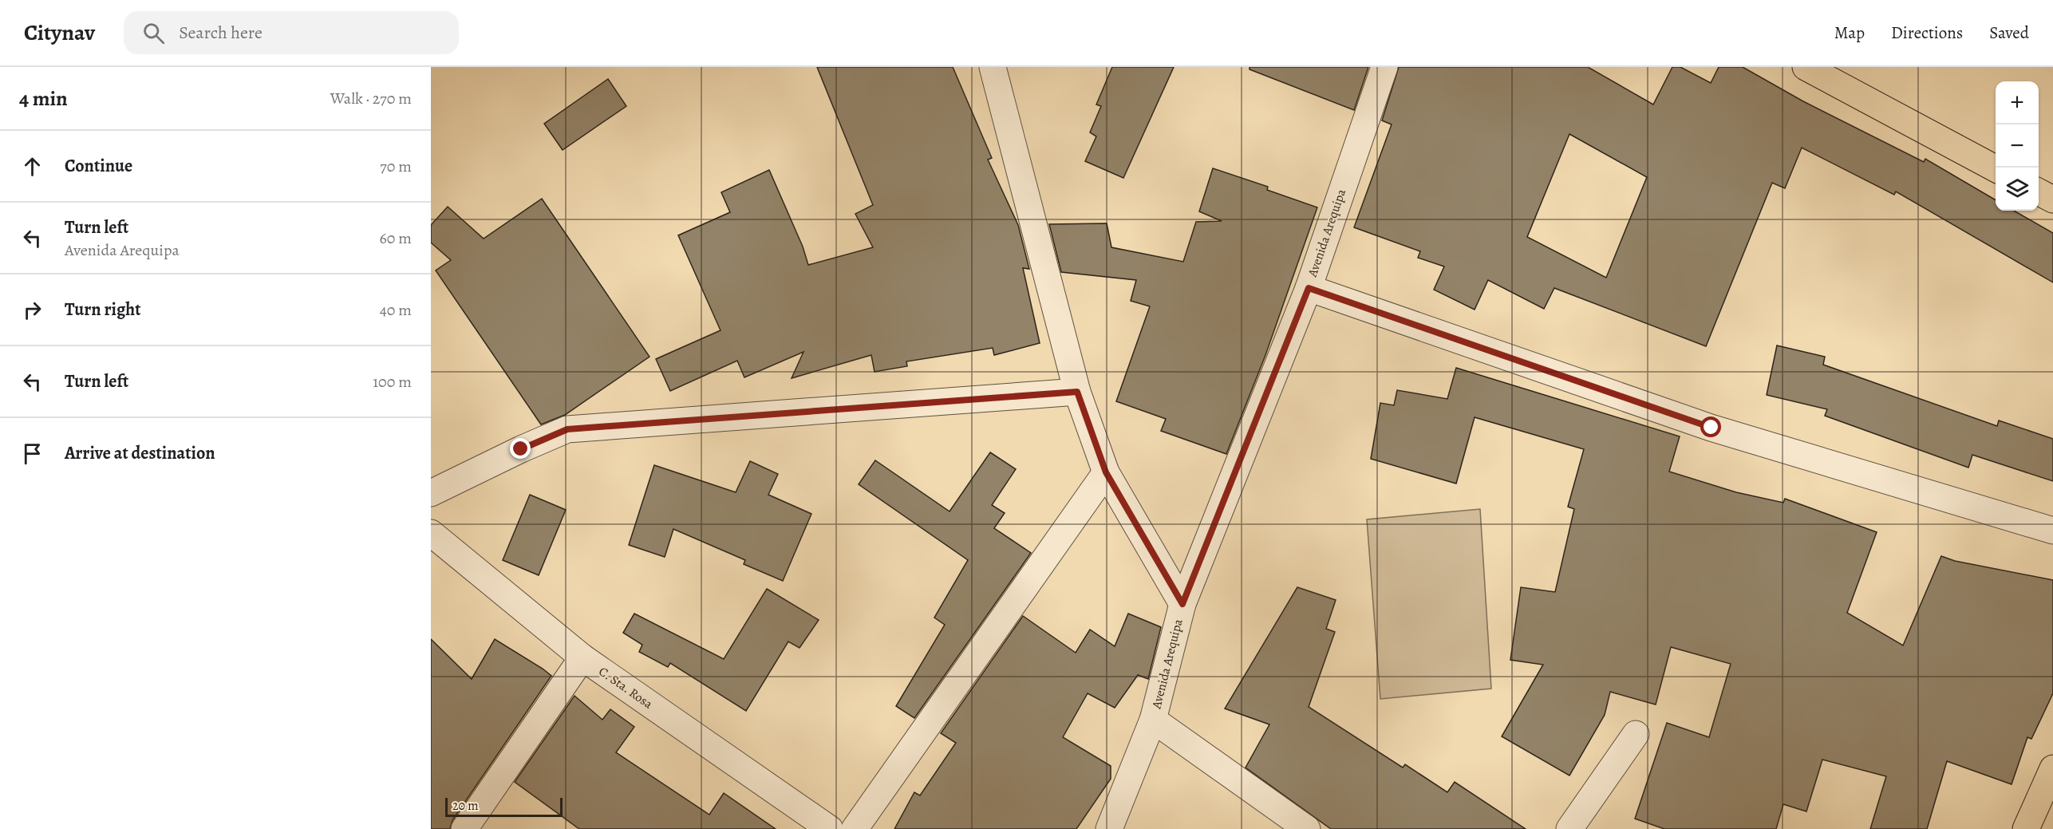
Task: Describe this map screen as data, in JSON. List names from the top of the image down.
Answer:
{
  "streets": {
    "street": ["Avenida Arequipa", "C. Sta. Rosa"]
  },
  "scale_bar": "20 m",
  "page": {
    "header": "Citynav",
    "search": "Search here",
    "nav": ["Map", "Directions", "Saved"],
    "heading": ["4 min", "Walk · 270 m"],
    "map_buttons": ["+", "−"],
    "list": [
      ["Continue", "70 m"],
      ["Turn left", "Avenida Arequipa", "60 m"],
      ["Turn right", "40 m"],
      ["Turn left", "100 m"],
      "Arrive at destination"
    ],
    "scale": "20 m"
  }
}
